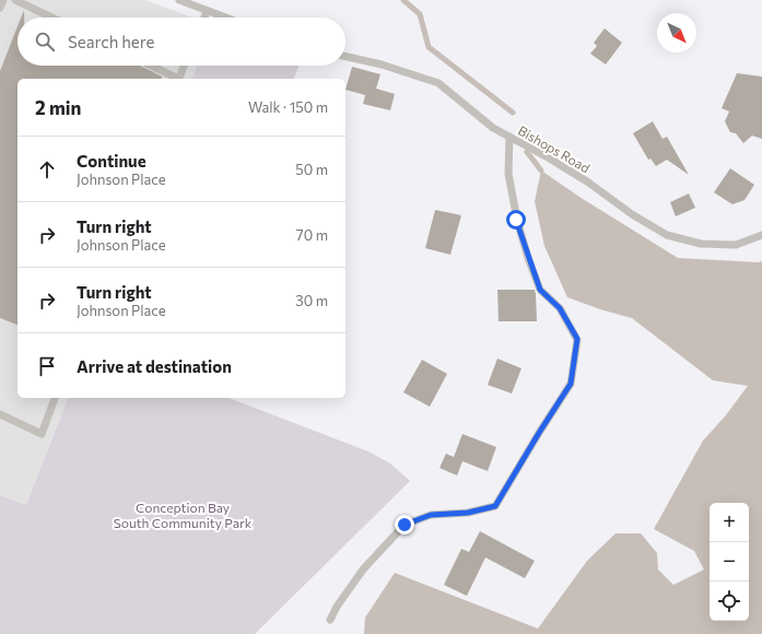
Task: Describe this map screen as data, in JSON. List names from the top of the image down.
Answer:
{
  "streets": {
    "street": ["Bishops Road"]
  },
  "parks": ["Conception Bay South Community Park"],
  "north": "bottom right",
  "page": {
    "search": "Search here",
    "heading": ["2 min", "Walk · 150 m"],
    "list": [
      ["Continue", "Johnson Place", "50 m"],
      ["Turn right", "Johnson Place", "70 m"],
      ["Turn right", "Johnson Place", "30 m"],
      "Arrive at destination"
    ],
    "map_buttons": ["+", "−"]
  }
}
